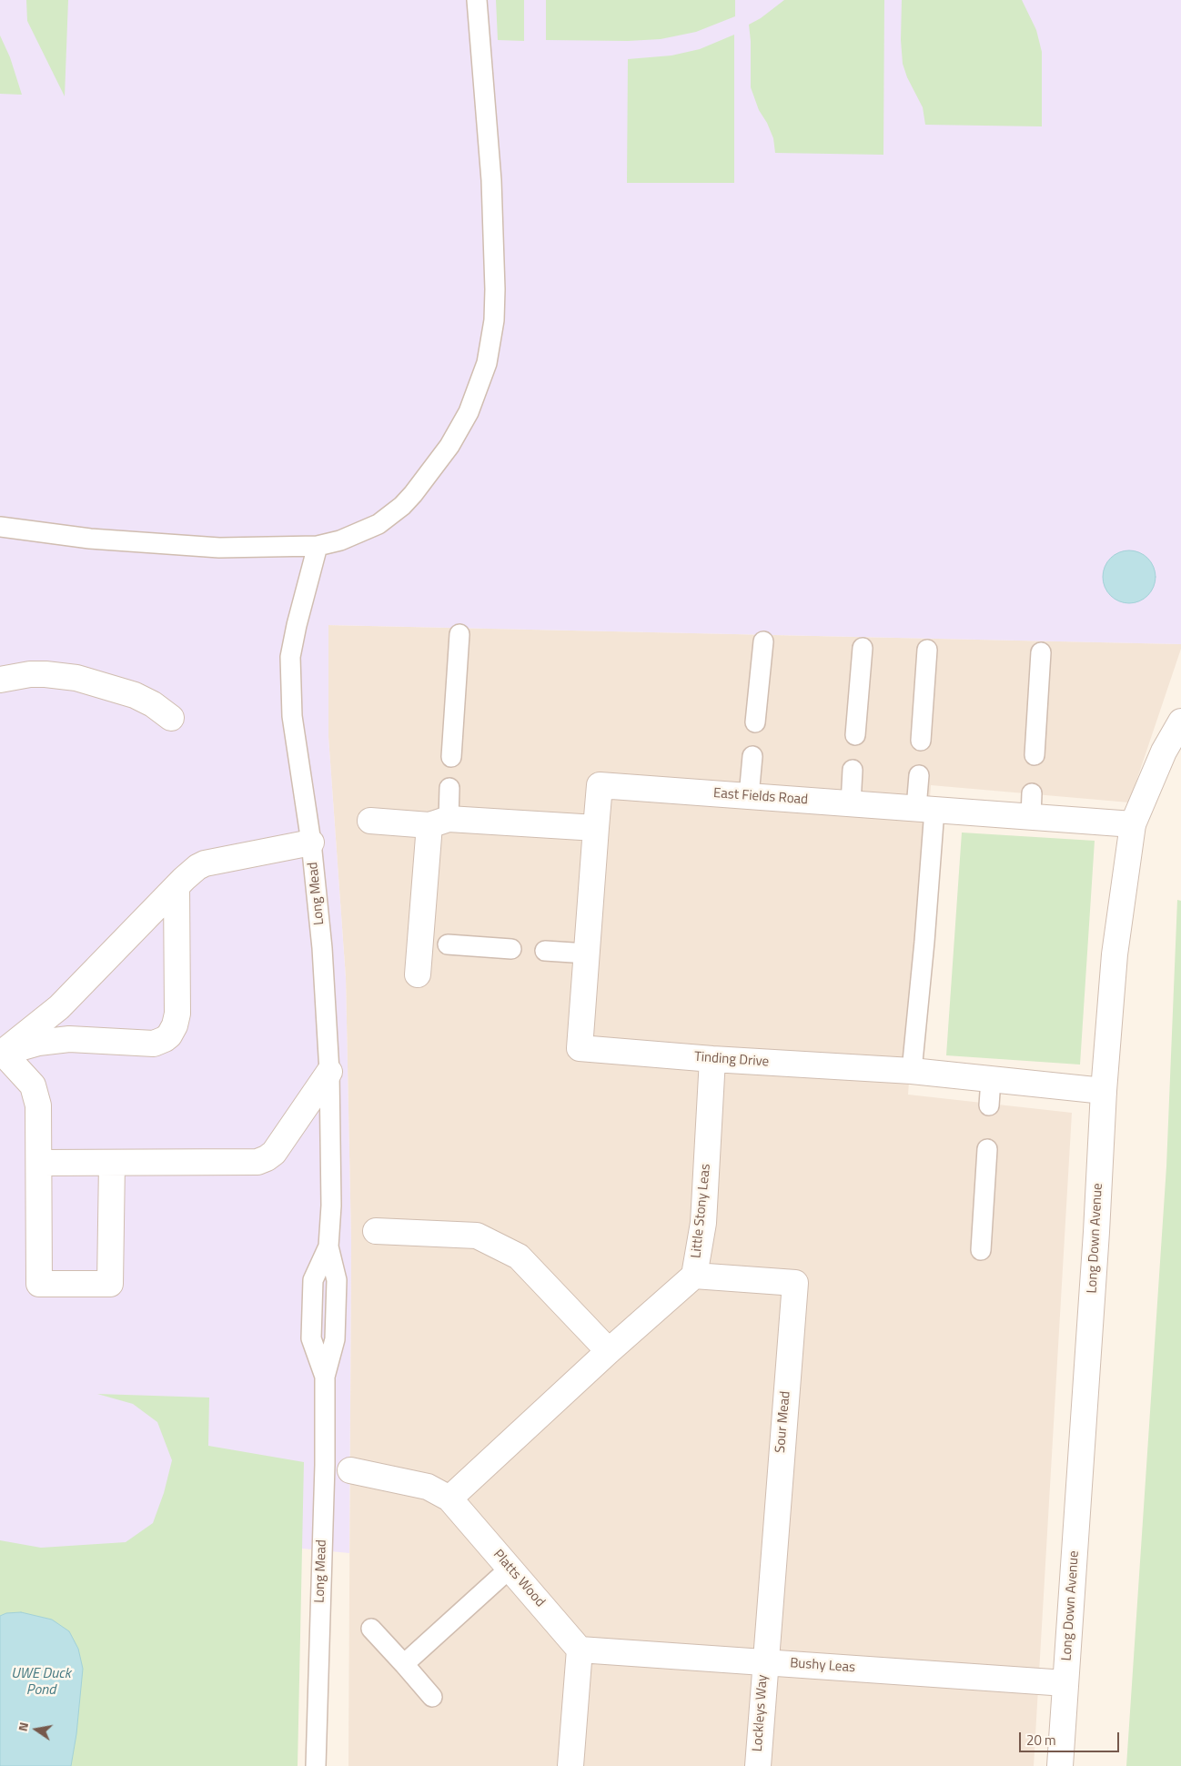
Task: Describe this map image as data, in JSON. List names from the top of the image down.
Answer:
{
  "streets": {
    "street": [
      "East Fields Road",
      "Tinding Drive",
      "Little Stony Leas",
      "Long Down Avenue",
      "Sour Mead",
      "Platts Wood",
      "Bushy Leas",
      "Lockleys Way"
    ],
    "lane": ["Long Mead"]
  },
  "crossings": [
    ["East Fields Road", "Tinding Drive"],
    ["East Fields Road", "Long Down Avenue"],
    ["Tinding Drive", "Little Stony Leas"],
    ["Tinding Drive", "Long Down Avenue"],
    ["Little Stony Leas", "Sour Mead"],
    ["Little Stony Leas", "Platts Wood"],
    ["Long Down Avenue", "Bushy Leas"],
    ["Sour Mead", "Bushy Leas"],
    ["Sour Mead", "Lockleys Way"],
    ["Platts Wood", "Bushy Leas"],
    ["Bushy Leas", "Lockleys Way"]
  ],
  "water": ["UWE Duck Pond"],
  "scale_bar": "20 m",
  "north": "left"
}
